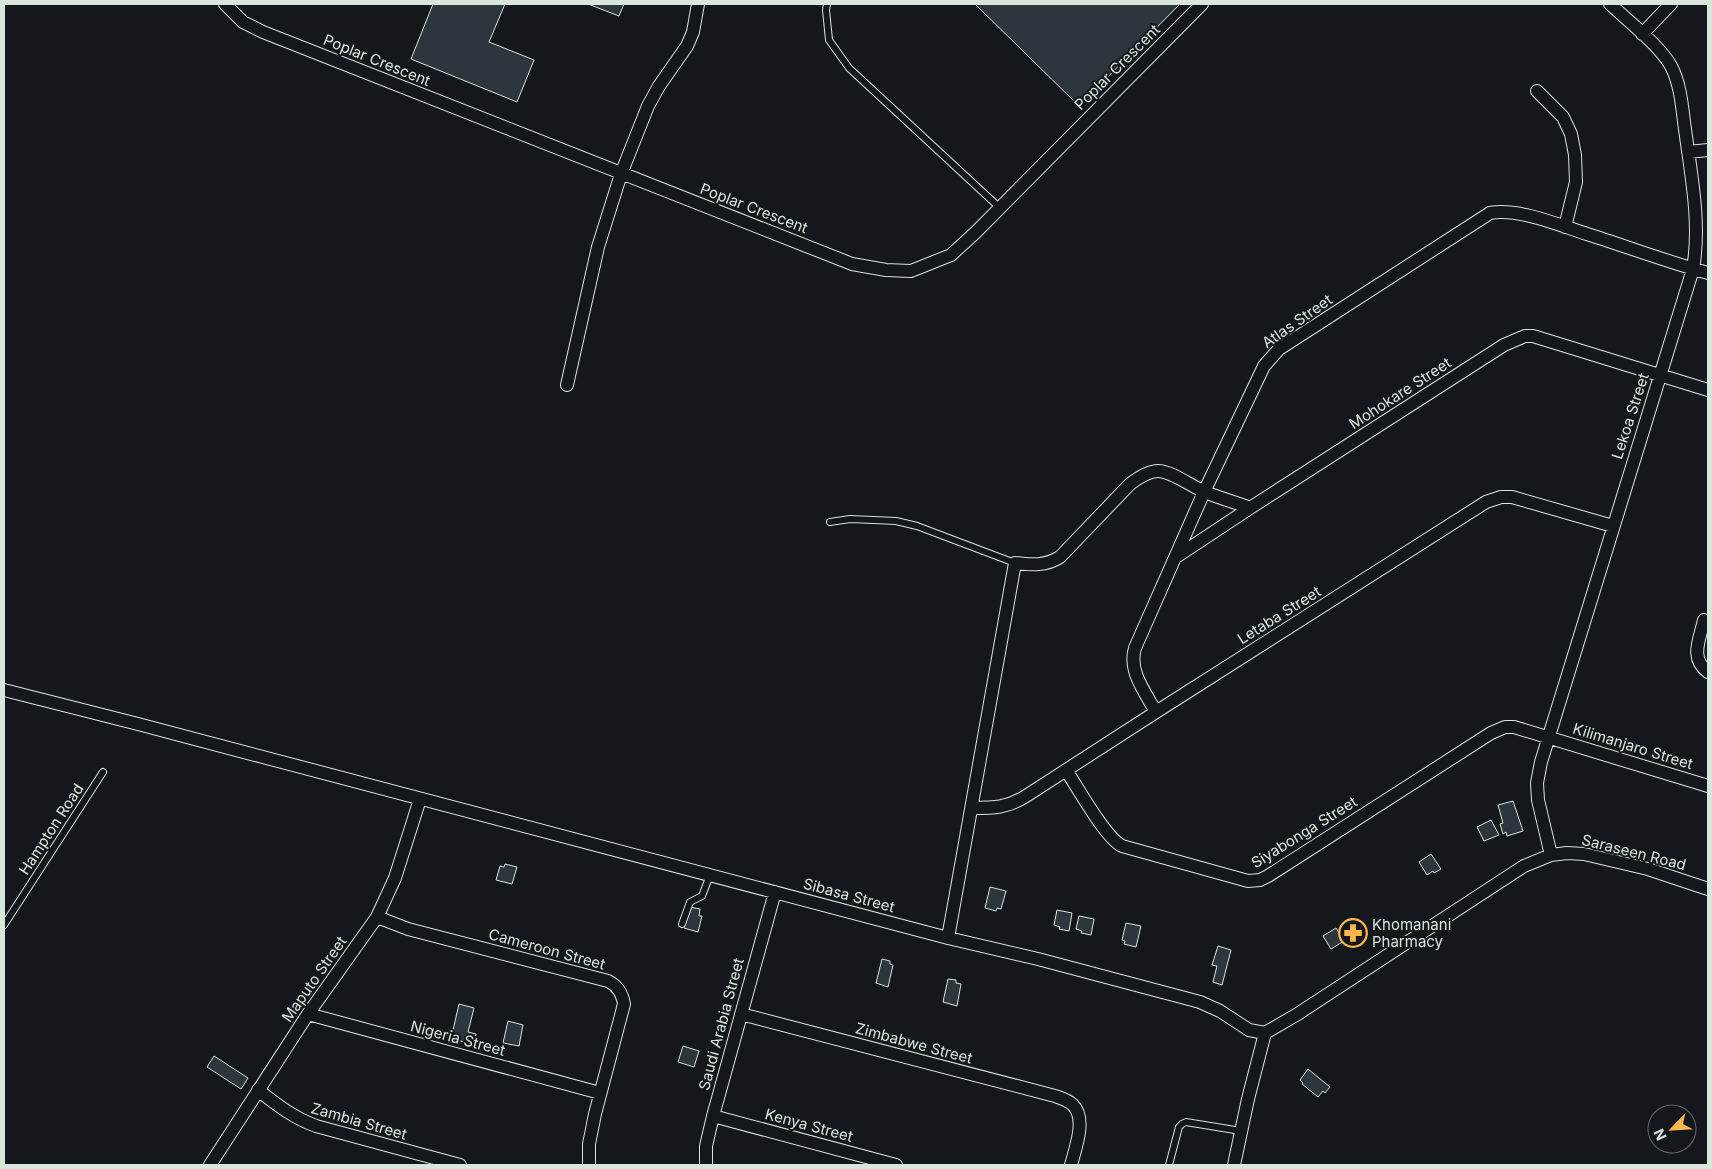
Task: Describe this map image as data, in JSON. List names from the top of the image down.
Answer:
{
  "streets": {
    "street": [
      "Poplar Crescent",
      "Atlas Street",
      "Mohokare Street",
      "Lekoa Street",
      "Letaba Street",
      "Kilimanjaro Street",
      "Siyabonga Street",
      "Saraseen Road",
      "Sibasa Street",
      "Cameroon Street",
      "Maputo Street",
      "Saudi Arabia Street",
      "Nigeria Street",
      "Zimbabwe Street",
      "Zambia Street",
      "Kenya Street"
    ],
    "lane": ["Hampton Road"]
  },
  "crossings": [
    ["Atlas Street", "Mohokare Street"],
    ["Atlas Street", "Lekoa Street"],
    ["Atlas Street", "Letaba Street"],
    ["Mohokare Street", "Lekoa Street"],
    ["Lekoa Street", "Letaba Street"],
    ["Lekoa Street", "Kilimanjaro Street"],
    ["Lekoa Street", "Siyabonga Street"],
    ["Lekoa Street", "Saraseen Road"],
    ["Letaba Street", "Siyabonga Street"],
    ["Kilimanjaro Street", "Siyabonga Street"],
    ["Saraseen Road", "Sibasa Street"],
    ["Sibasa Street", "Maputo Street"],
    ["Sibasa Street", "Saudi Arabia Street"],
    ["Cameroon Street", "Maputo Street"],
    ["Cameroon Street", "Nigeria Street"],
    ["Maputo Street", "Nigeria Street"],
    ["Maputo Street", "Zambia Street"],
    ["Saudi Arabia Street", "Zimbabwe Street"],
    ["Saudi Arabia Street", "Kenya Street"]
  ],
  "places": {
    "pharmacy": ["Khomanani Pharmacy"]
  },
  "north": "bottom left"
}
